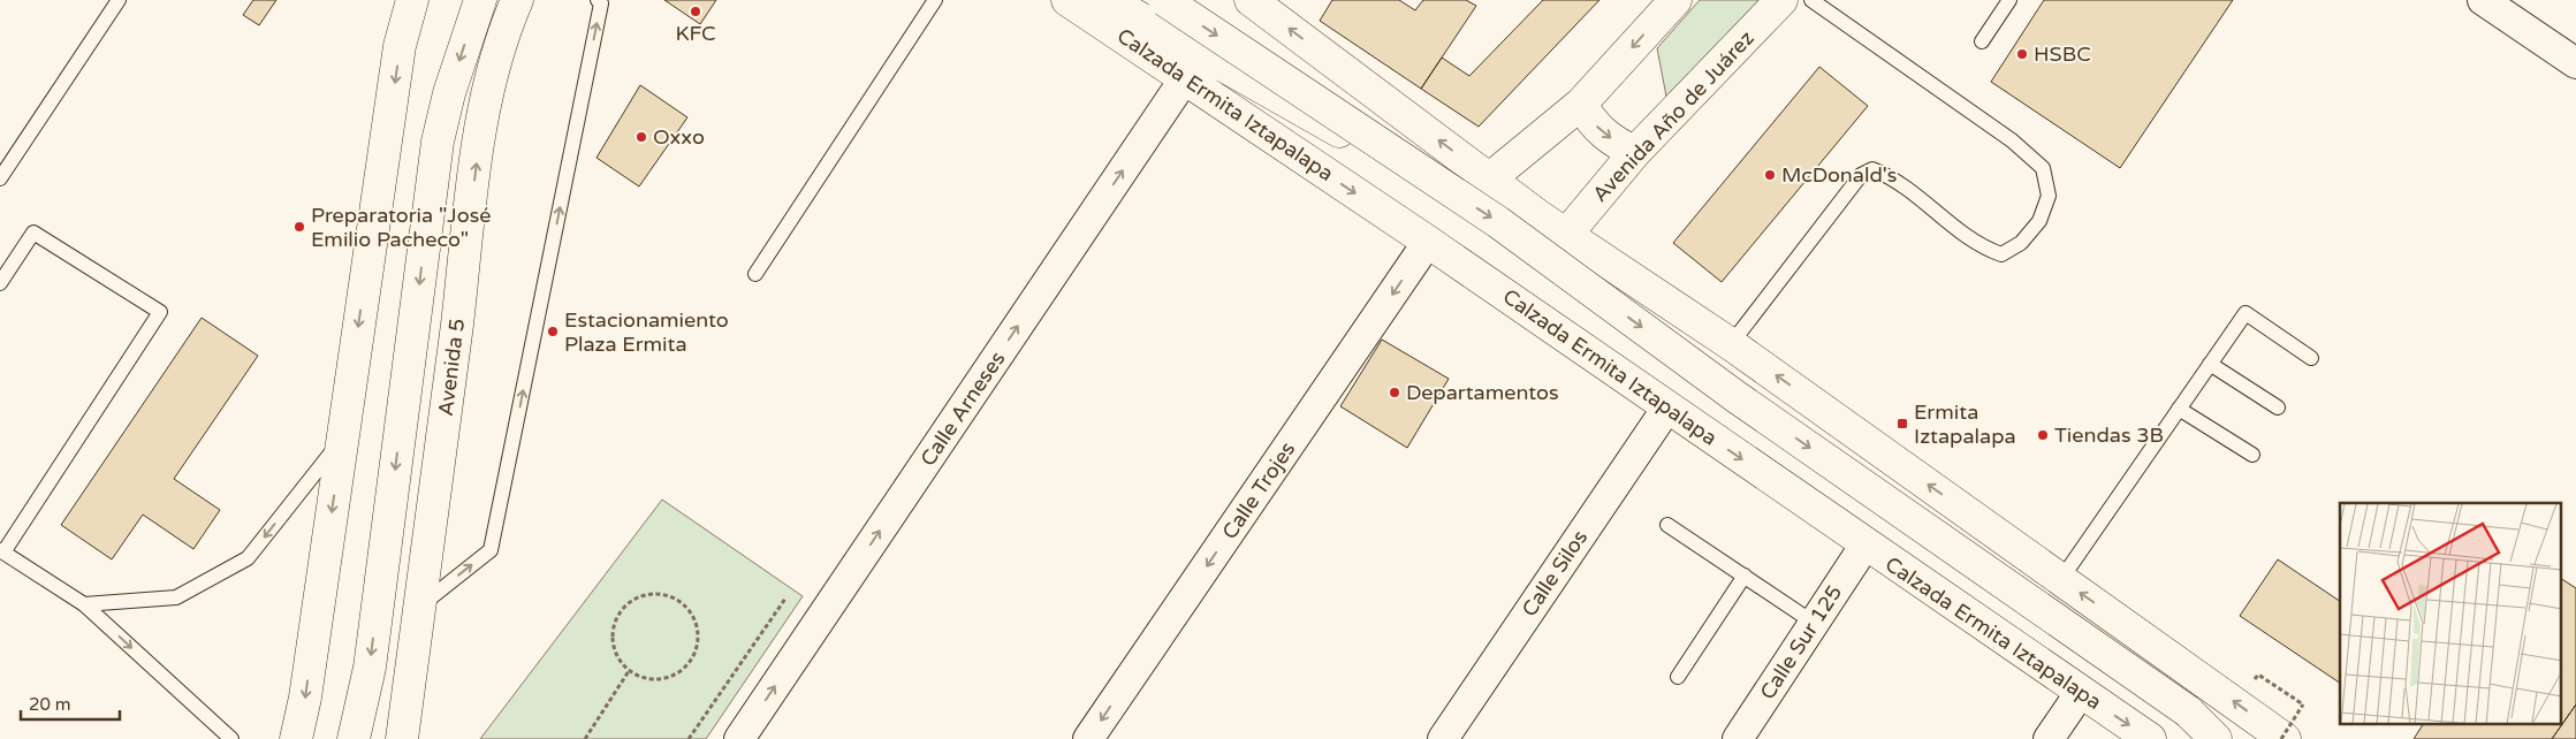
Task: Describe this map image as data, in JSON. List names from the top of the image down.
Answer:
{
  "streets": {
    "main road": ["Calzada Ermita Iztapalapa", "Avenida Año de Juárez", "Avenida 5"],
    "street": [
      "Calle Arneses",
      "Calle Trojes",
      "Calle Silos",
      "Calle Sur 125"
    ]
  },
  "crossings": [
    ["Calzada Ermita Iztapalapa", "Calle Arneses"],
    ["Calzada Ermita Iztapalapa", "Calle Trojes"],
    ["Calzada Ermita Iztapalapa", "Calle Silos"],
    ["Calzada Ermita Iztapalapa", "Calle Sur 125"]
  ],
  "one_way": ["Calle Arneses", "Calle Trojes"],
  "places": {
    "other": [
      "KFC",
      "HSBC",
      "Oxxo",
      "McDonald's",
      "Preparatoria \"José Emilio Pacheco\"",
      "Estacionamiento Plaza Ermita",
      "Departamentos",
      "Tiendas 3B"
    ],
    "transit": ["Ermita Iztapalapa"]
  },
  "scale_bar": "20 m"
}
